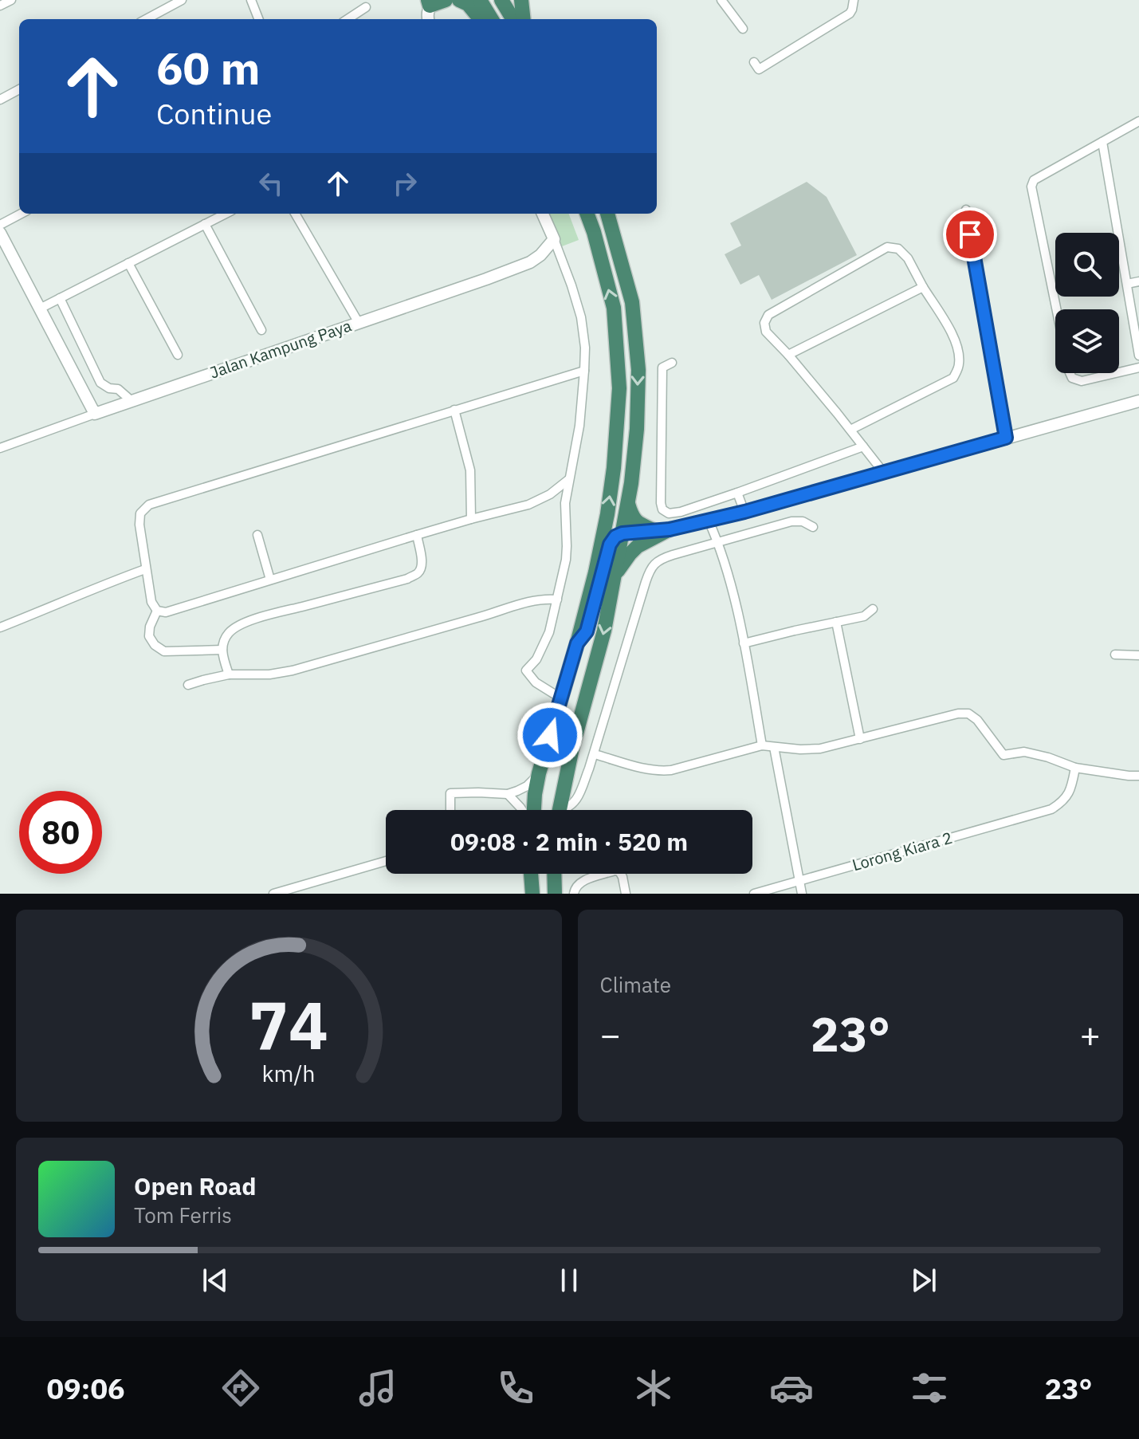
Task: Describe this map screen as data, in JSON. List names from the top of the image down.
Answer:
{
  "streets": {
    "street": ["Jalan Kampung Paya", "Lorong Kiara 2"]
  },
  "page": {
    "turn": ["60 m", "Continue"],
    "limit": "80",
    "trip": "09:08 · 2 min · 520 m",
    "tile": "Climate",
    "heat": ["−", "23°", "+"],
    "song": ["Open Road", "Tom Ferris"],
    "tabs": ["09:06", "23°"],
    "gauge": ["74", "km/h"]
  }
}
